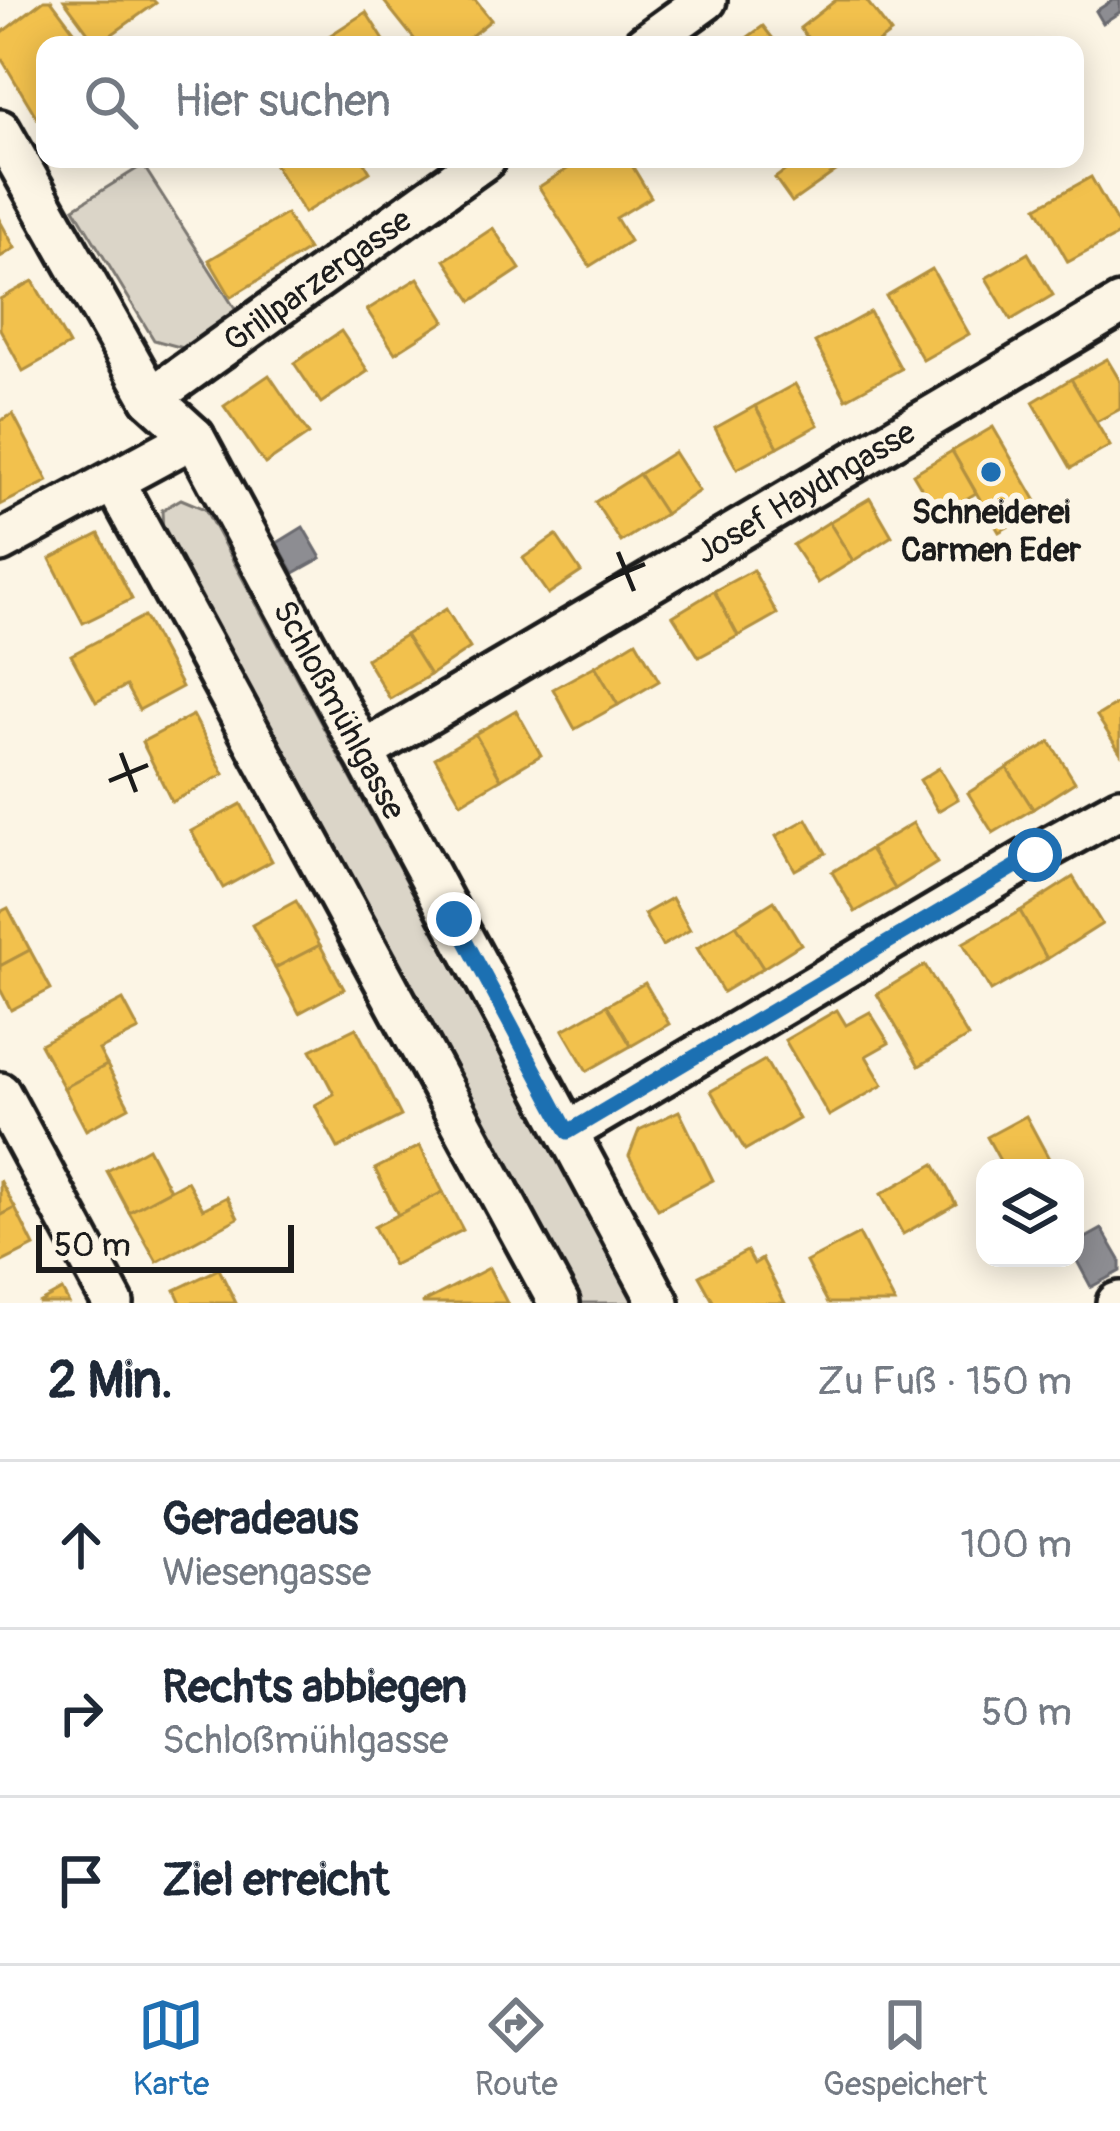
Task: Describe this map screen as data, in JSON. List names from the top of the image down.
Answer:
{
  "streets": {
    "street": ["Grillparzergasse", "Josef Haydngasse", "Schloßmühlgasse"]
  },
  "crossings": [
    ["Grillparzergasse", "Schloßmühlgasse"],
    ["Josef Haydngasse", "Schloßmühlgasse"]
  ],
  "places": ["Schneiderei Carmen Eder"],
  "scale_bar": "50 m",
  "page": {
    "search": "Hier suchen",
    "scale": "50 m",
    "heading": ["2 Min.", "Zu Fuß · 150 m"],
    "list": [
      ["Geradeaus", "Wiesengasse", "100 m"],
      ["Rechts abbiegen", "Schloßmühlgasse", "50 m"],
      "Ziel erreicht"
    ],
    "nav": ["Karte", "Route", "Gespeichert"]
  }
}
